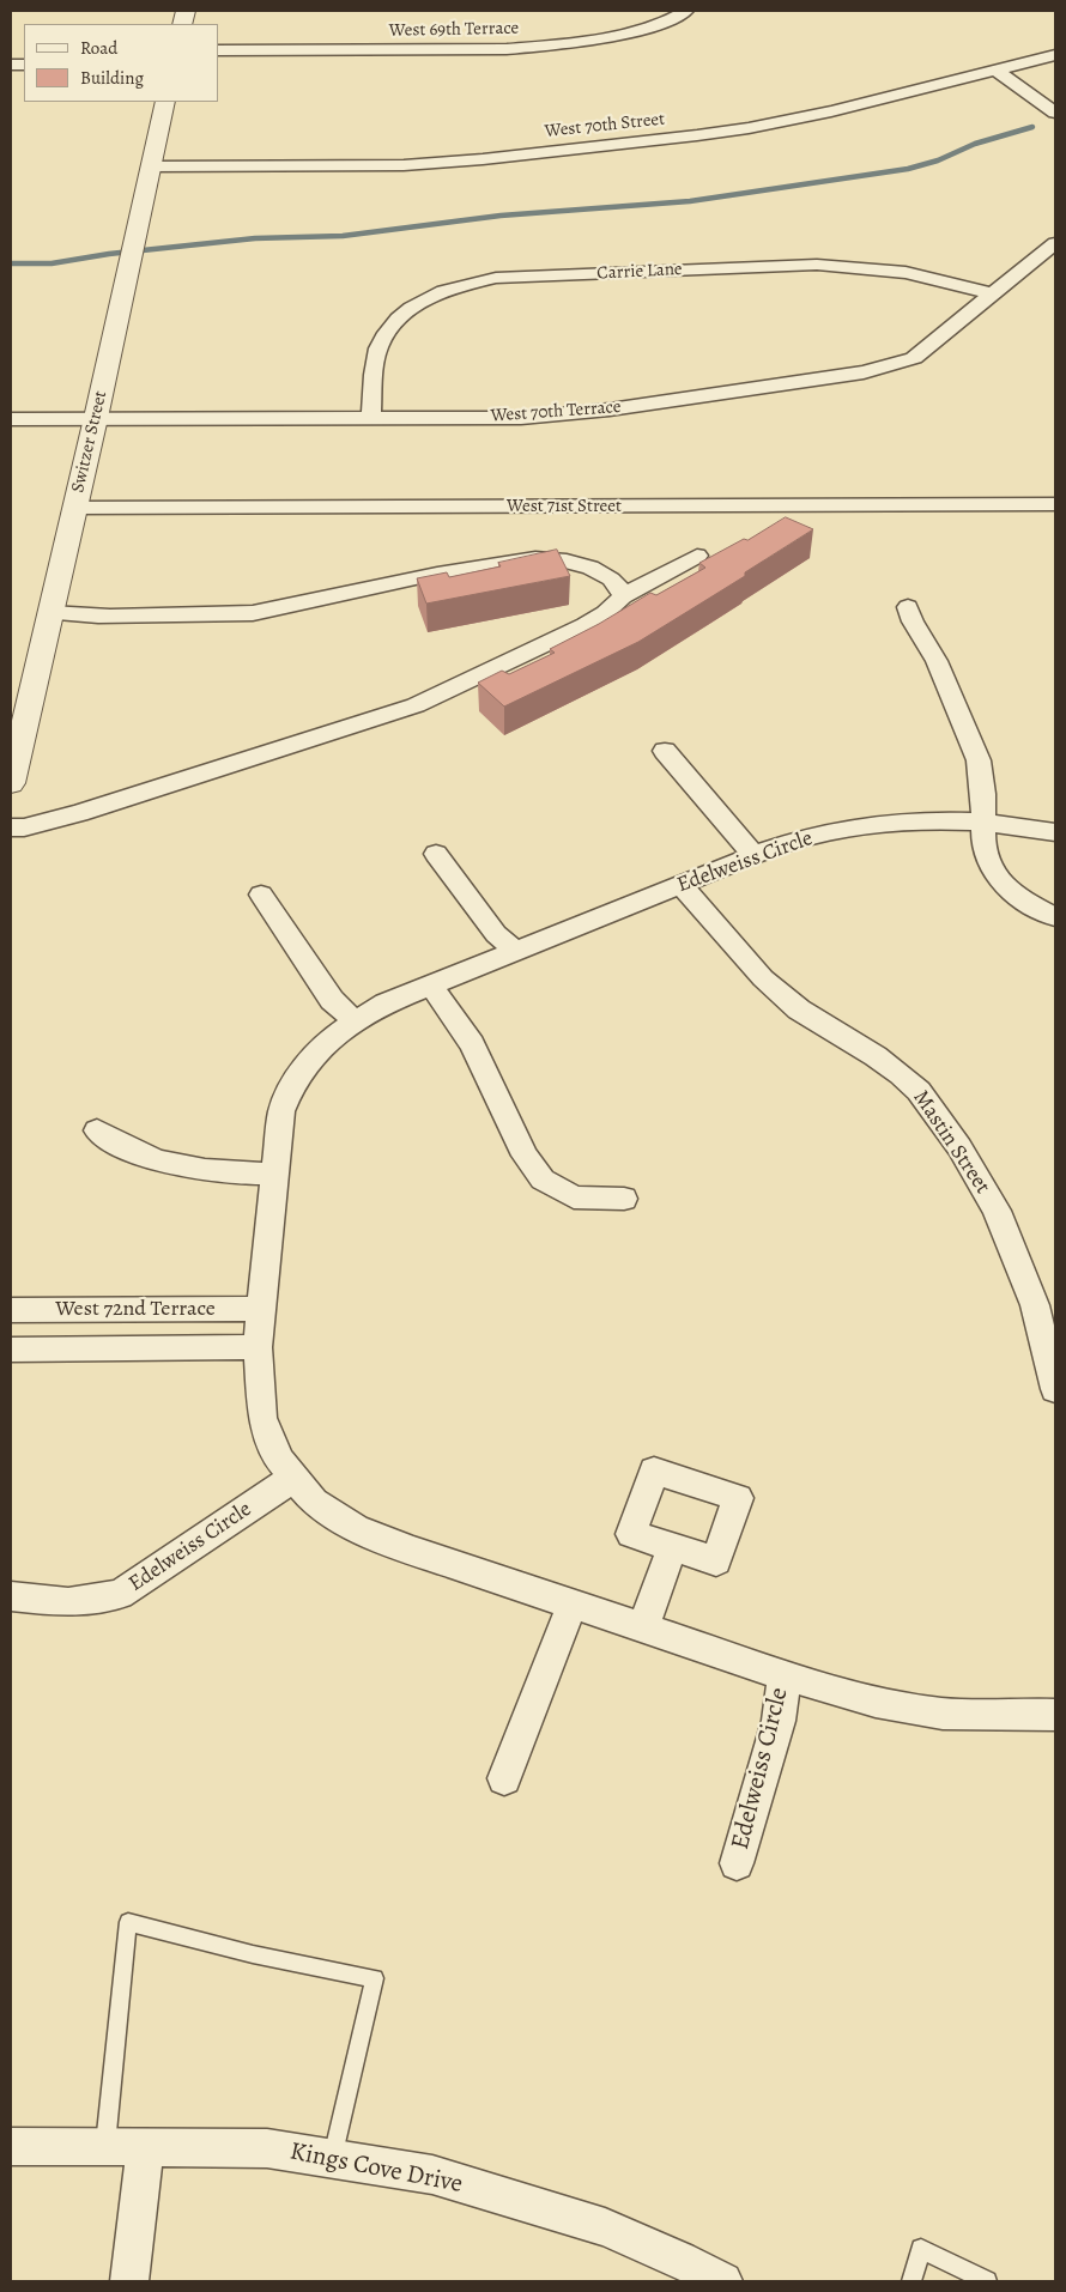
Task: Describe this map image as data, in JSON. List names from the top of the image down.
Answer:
{
  "streets": {
    "street": [
      "West 69th Terrace",
      "West 70th Street",
      "Carrie Lane",
      "West 70th Terrace",
      "Switzer Street",
      "West 71st Street",
      "Edelweiss Circle",
      "Mastin Street",
      "West 72nd Terrace",
      "Kings Cove Drive"
    ]
  },
  "crossings": [
    ["West 70th Street", "Switzer Street"],
    ["Carrie Lane", "West 70th Terrace"],
    ["West 70th Terrace", "Switzer Street"],
    ["Switzer Street", "West 71st Street"],
    ["Edelweiss Circle", "Mastin Street"],
    ["Edelweiss Circle", "West 72nd Terrace"]
  ],
  "legend": ["Road", "Building"]
}
